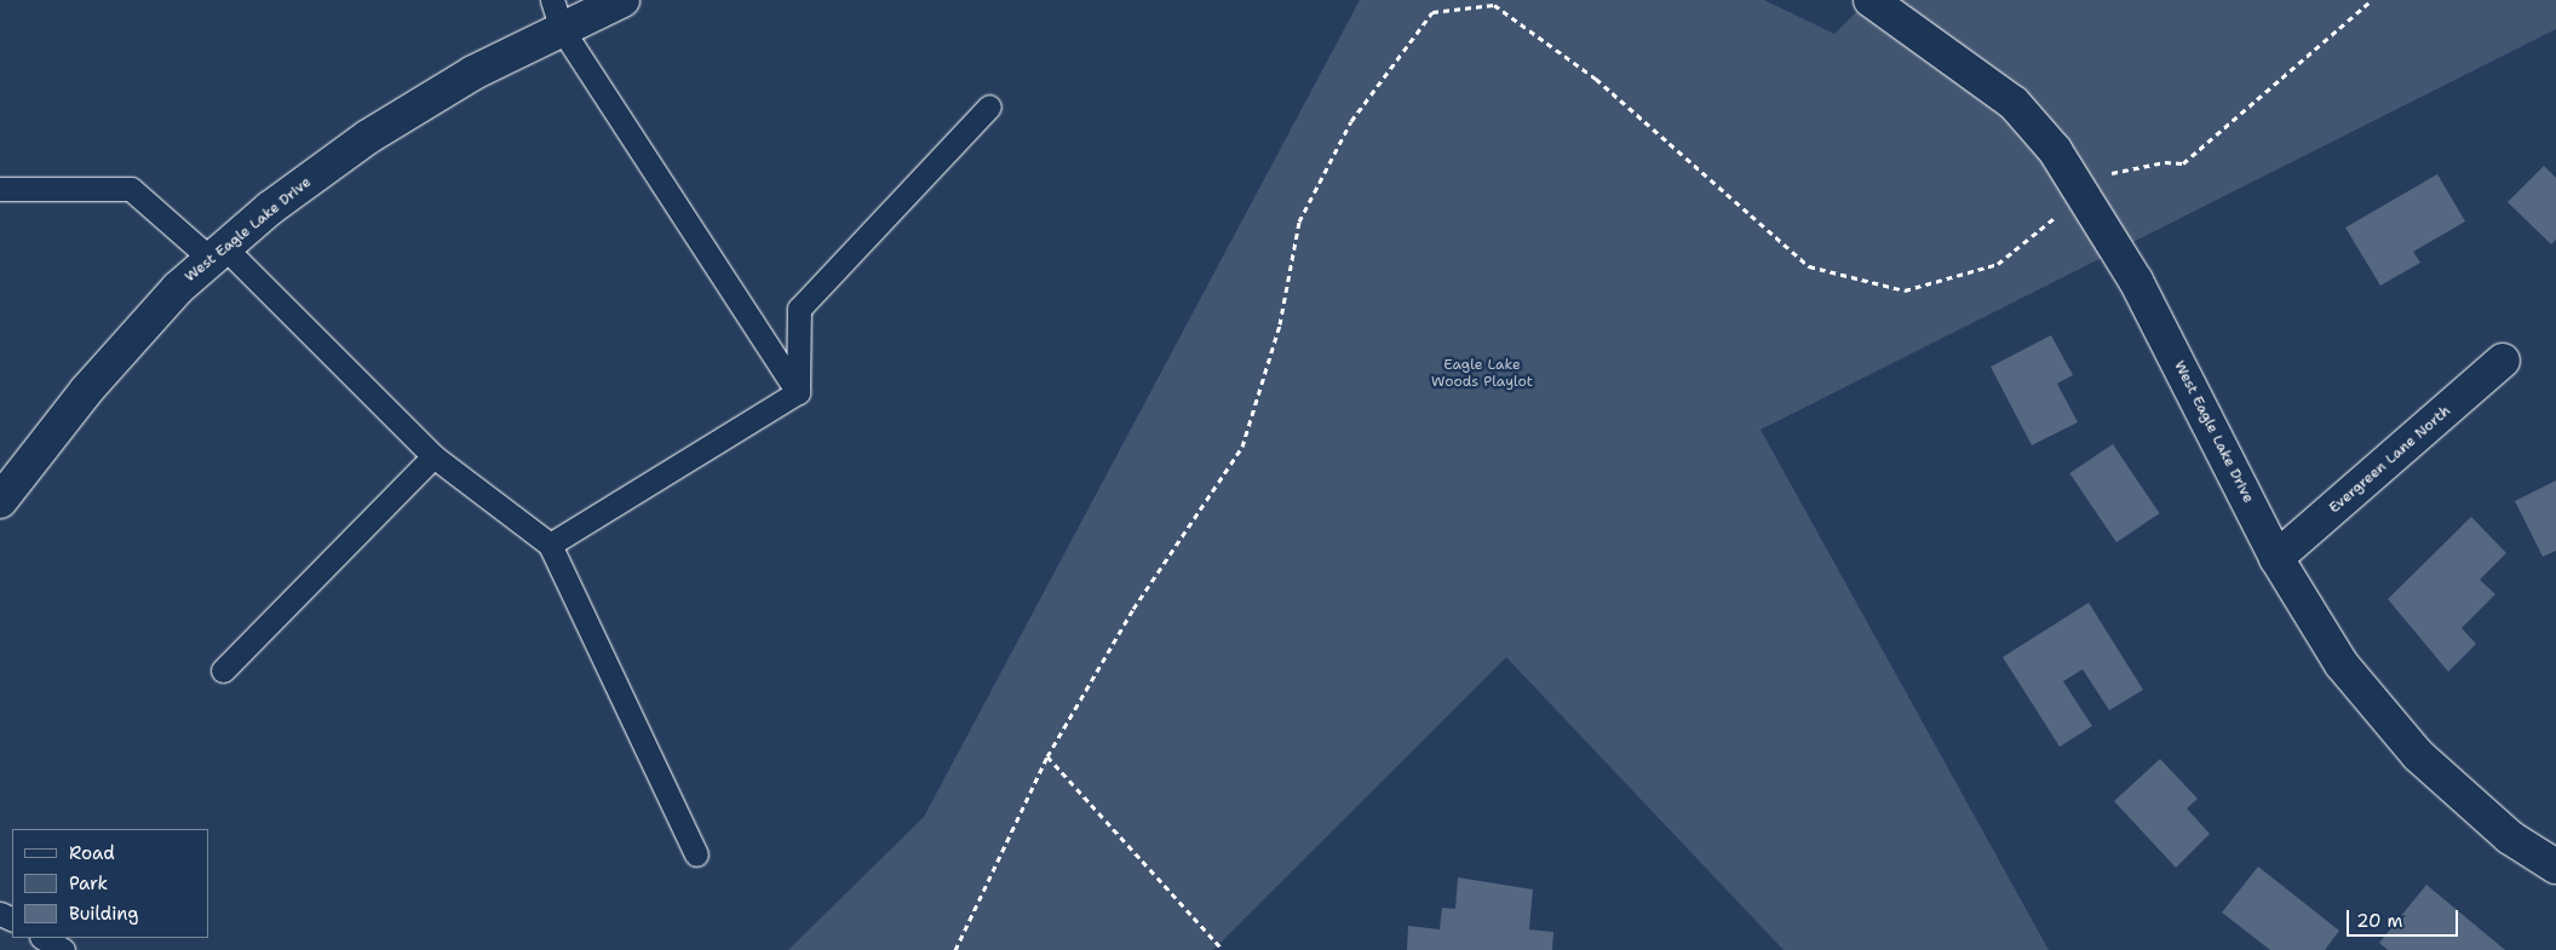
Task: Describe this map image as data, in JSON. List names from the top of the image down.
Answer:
{
  "streets": {
    "street": ["West Eagle Lake Drive", "Evergreen Lane North"]
  },
  "crossings": [
    ["West Eagle Lake Drive", "Evergreen Lane North"]
  ],
  "parks": ["Eagle Lake Woods Playlot"],
  "legend": ["Road", "Park", "Building"],
  "scale_bar": "20 m"
}
